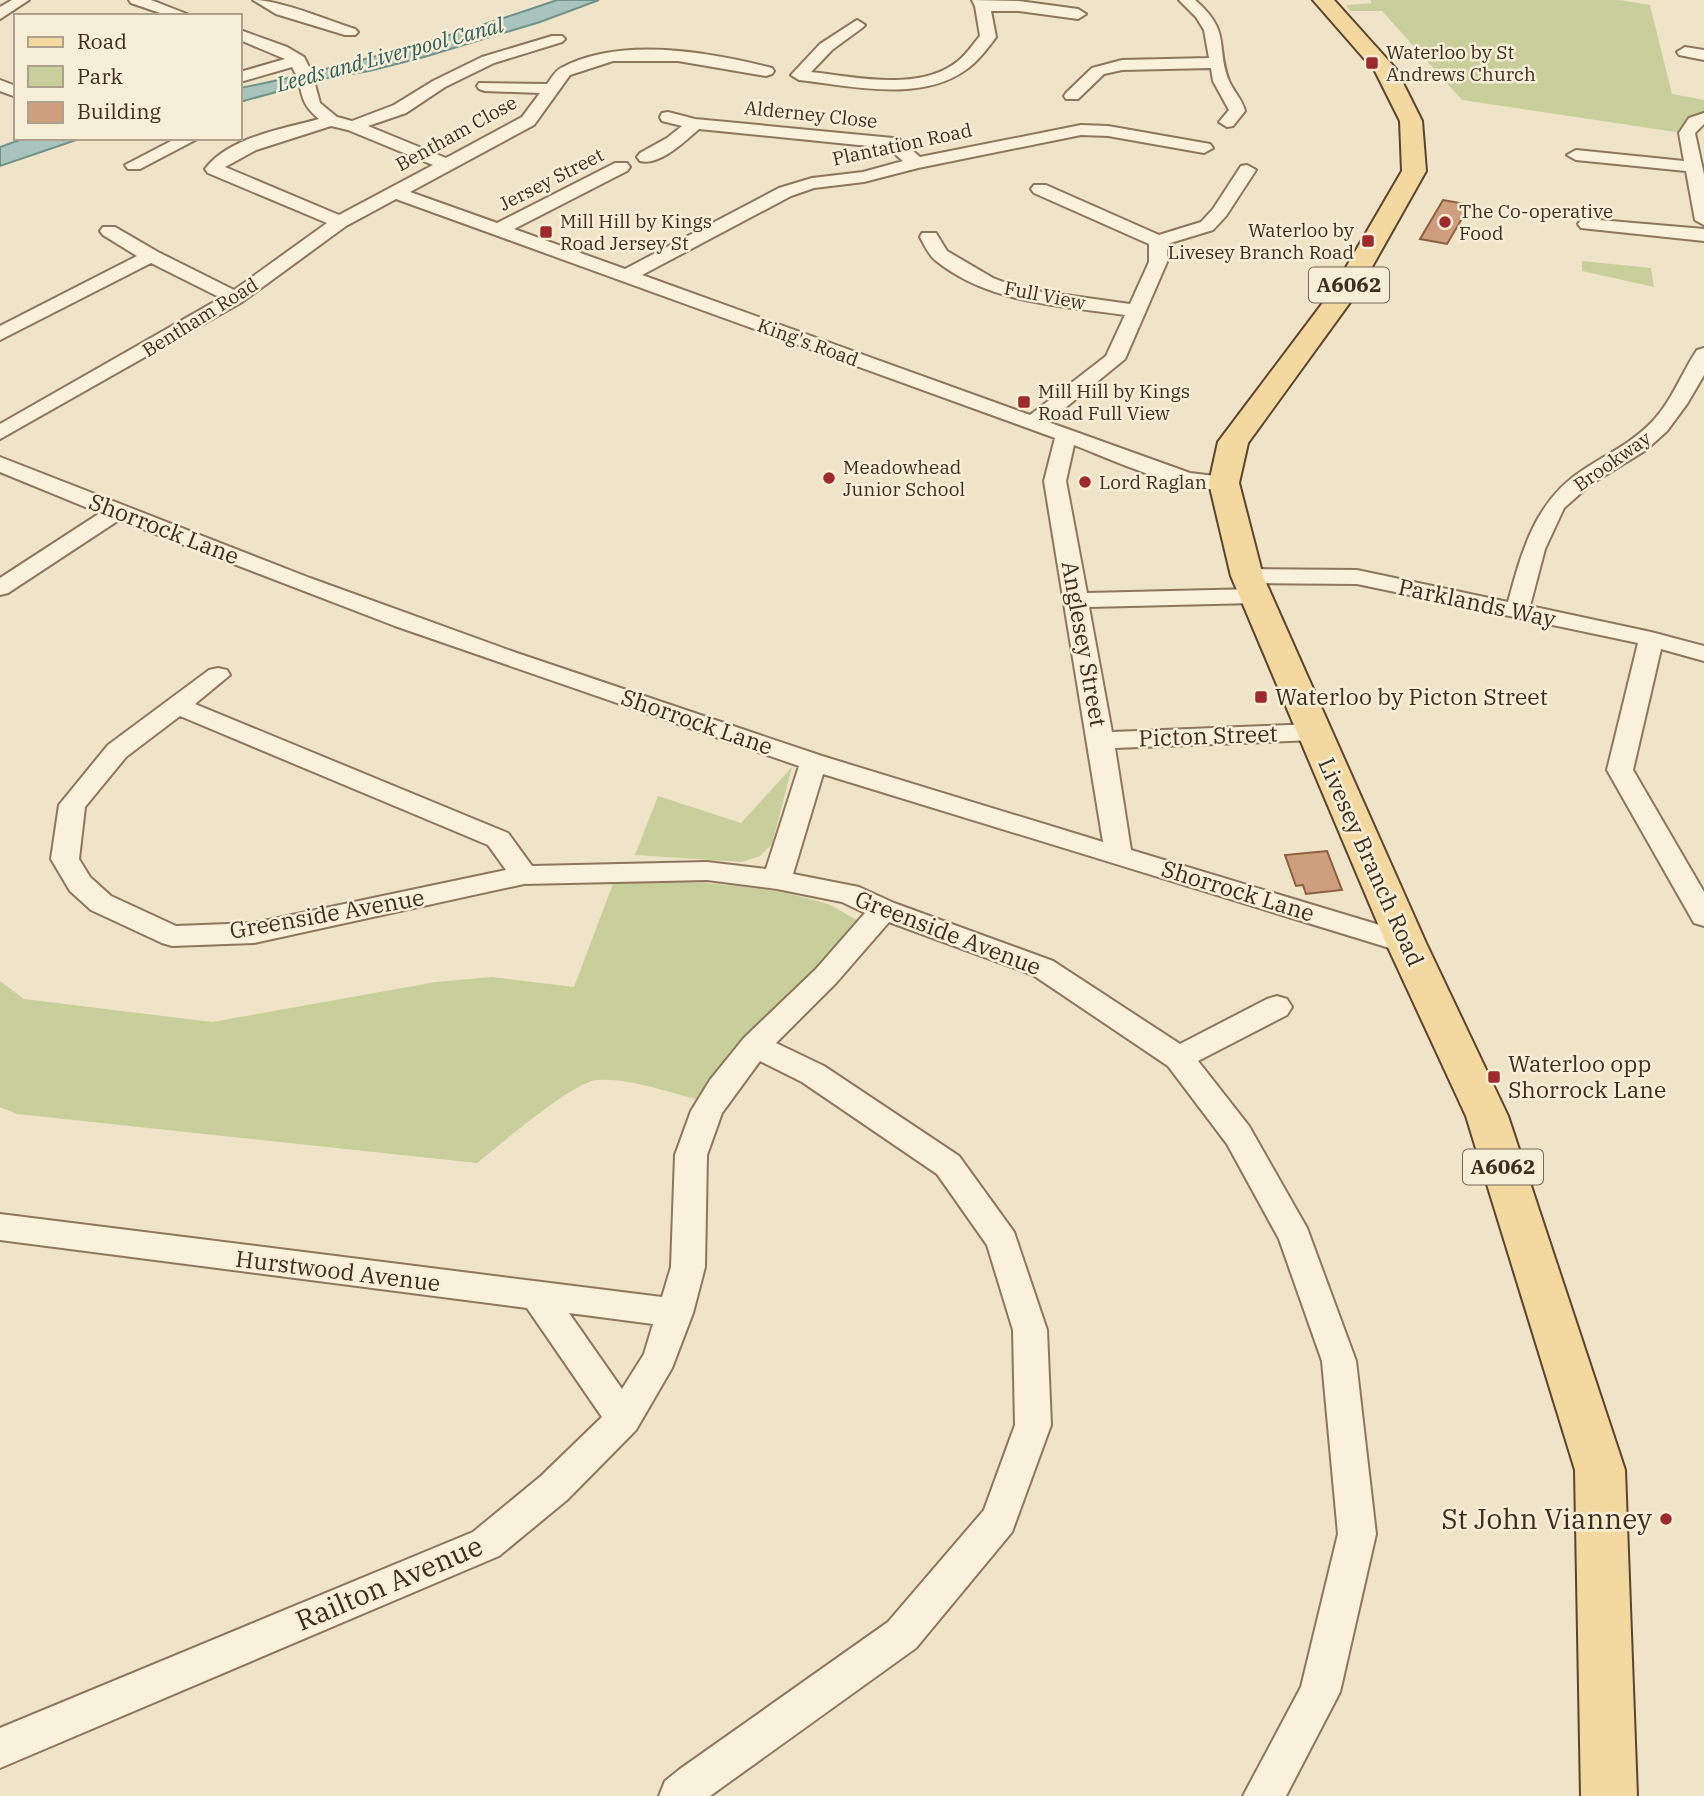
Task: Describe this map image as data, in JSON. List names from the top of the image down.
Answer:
{
  "streets": {
    "main road": ["A6062", "Livesey Branch Road"],
    "street": [
      "Alderney Close",
      "Bentham Close",
      "Plantation Road",
      "Jersey Street",
      "Full View",
      "Bentham Road",
      "King's Road",
      "Brookway",
      "Shorrock Lane",
      "Parklands Way",
      "Anglesey Street",
      "Picton Street",
      "Greenside Avenue",
      "Hurstwood Avenue",
      "Railton Avenue"
    ]
  },
  "crossings": [
    ["Alderney Close", "Plantation Road"],
    ["Bentham Close", "Bentham Road"],
    ["Bentham Close", "King's Road"],
    ["Plantation Road", "King's Road"],
    ["Jersey Street", "King's Road"],
    ["Bentham Road", "King's Road"],
    ["King's Road", "Anglesey Street"],
    ["King's Road", "Livesey Branch Road"],
    ["Brookway", "Parklands Way"],
    ["Shorrock Lane", "Anglesey Street"],
    ["Shorrock Lane", "Livesey Branch Road"],
    ["Parklands Way", "Anglesey Street"],
    ["Parklands Way", "Livesey Branch Road"],
    ["Anglesey Street", "Picton Street"],
    ["Picton Street", "Livesey Branch Road"],
    ["Greenside Avenue", "Railton Avenue"],
    ["Hurstwood Avenue", "Railton Avenue"]
  ],
  "water": ["Leeds and Liverpool Canal"],
  "places": {
    "transit": [
      "Waterloo by St Andrews Church",
      "Mill Hill by Kings Road Jersey St",
      "Waterloo by Livesey Branch Road",
      "Mill Hill by Kings Road Full View",
      "Waterloo by Picton Street",
      "Waterloo opp Shorrock Lane"
    ],
    "other": [
      "The Co-operative Food",
      "Meadowhead Junior School",
      "Lord Raglan",
      "St John Vianney"
    ]
  },
  "legend": ["Road", "Park", "Building"]
}
